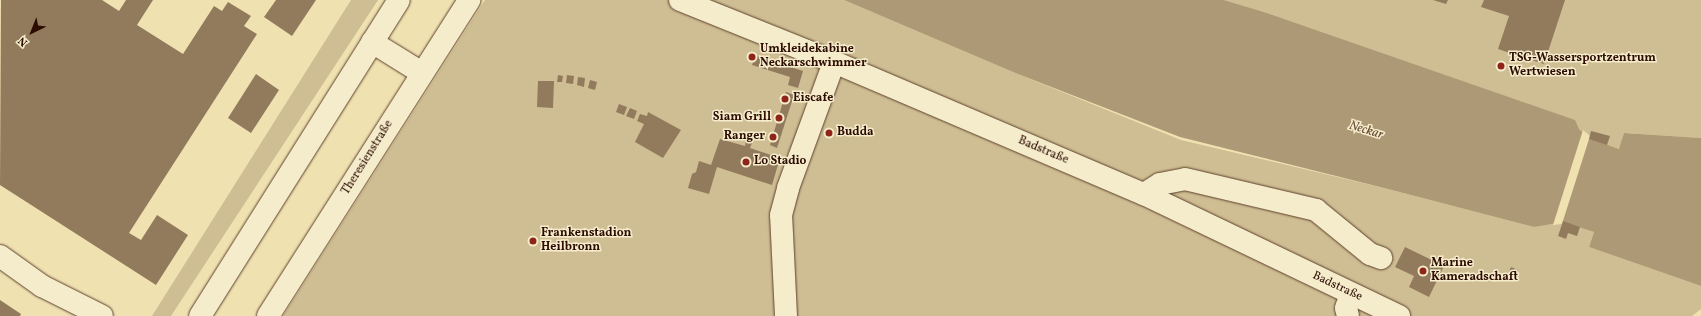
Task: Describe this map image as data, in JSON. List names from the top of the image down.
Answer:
{
  "streets": {
    "street": ["Badstraße", "Theresienstraße"]
  },
  "water": ["Neckar"],
  "places": [
    "Umkleidekabine Neckarschwimmer",
    "TSG-Wassersportzentrum Wertwiesen",
    "Eiscafe",
    "Siam Grill",
    "Budda",
    "Ranger",
    "Lo Stadio",
    "Frankenstadion Heilbronn",
    "Marine Kameradschaft"
  ],
  "north": "bottom left"
}
